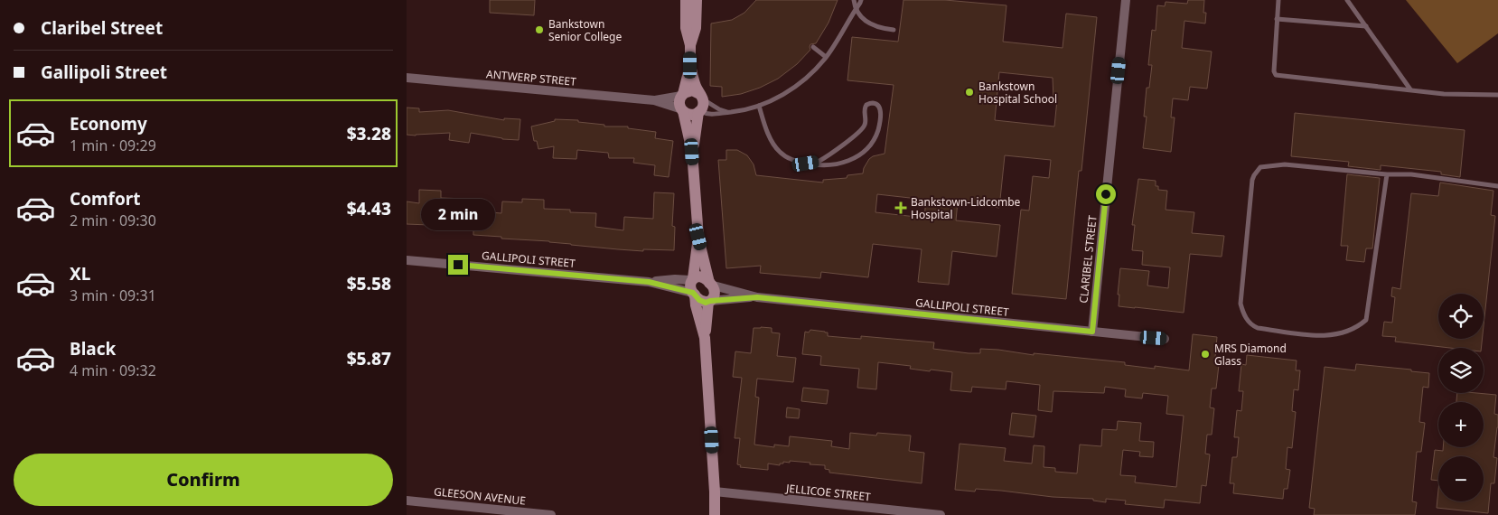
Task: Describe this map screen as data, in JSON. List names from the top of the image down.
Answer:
{
  "streets": {
    "street": [
      "ANTWERP STREET",
      "GALLIPOLI STREET",
      "CLARIBEL STREET",
      "JELLICOE STREET",
      "GLEESON AVENUE"
    ]
  },
  "crossings": [
    ["GALLIPOLI STREET", "CLARIBEL STREET"]
  ],
  "places": {
    "other": ["Bankstown Senior College", "Bankstown Hospital School", "MRS Diamond Glass"],
    "health": ["Bankstown-Lidcombe Hospital"]
  },
  "page": {
    "banner": ["Claribel Street", "Gallipoli Street"],
    "list": [
      {
        "name": "Economy",
        "note": "1 min · 09:29",
        "value": "$3.28"
      },
      {
        "name": "Comfort",
        "note": "2 min · 09:30",
        "value": "$4.43"
      },
      {
        "name": "XL",
        "note": "3 min · 09:31",
        "value": "$5.58"
      },
      {
        "name": "Black",
        "note": "4 min · 09:32",
        "value": "$5.87"
      }
    ],
    "bubble": "2 min",
    "map_buttons": ["+", "−"],
    "buttons": "Confirm"
  }
}
